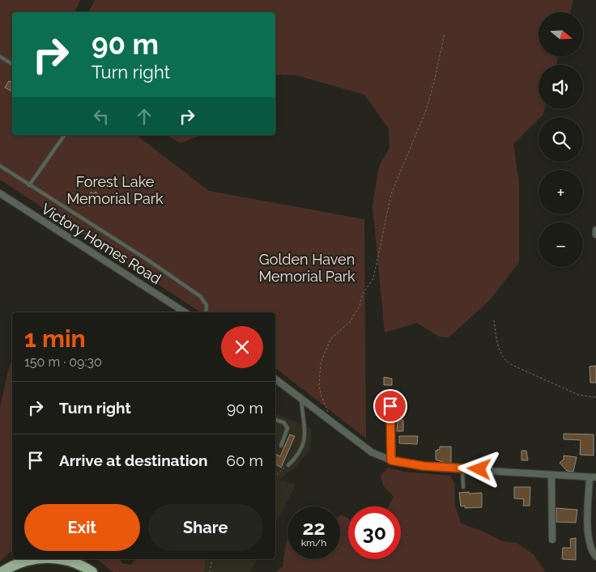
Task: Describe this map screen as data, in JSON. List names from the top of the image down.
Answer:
{
  "streets": {
    "street": ["Victory Homes Road"]
  },
  "parks": ["Forest Lake Memorial Park", "Golden Haven Memorial Park"],
  "north": "right",
  "page": {
    "map_buttons": ["+", "−"],
    "turn": ["90 m", "Turn right"],
    "heading": ["1 min", "150 m · 09:30"],
    "list": [
      {
        "name": "Turn right",
        "value": "90 m"
      },
      {
        "name": "Arrive at destination",
        "value": "60 m"
      }
    ],
    "buttons": ["Exit", "Share"],
    "speed": "22 km/h",
    "limit": "30"
  }
}
